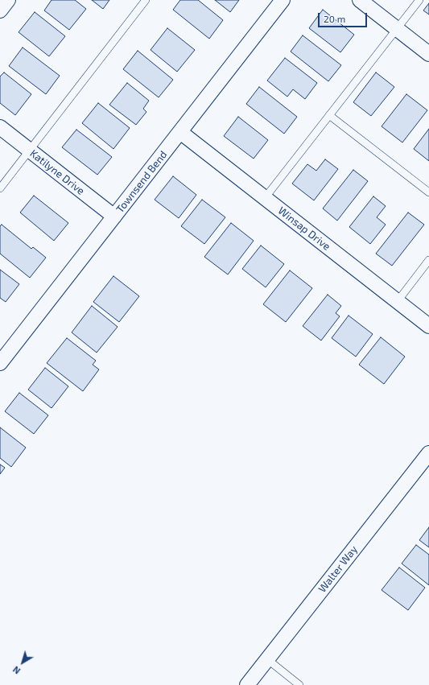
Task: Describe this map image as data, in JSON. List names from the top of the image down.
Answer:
{
  "streets": {
    "street": [
      "Katilyne Drive",
      "Townsend Bend",
      "Winsap Drive",
      "Walter Way"
    ]
  },
  "crossings": [
    ["Katilyne Drive", "Townsend Bend"],
    ["Townsend Bend", "Winsap Drive"]
  ],
  "scale_bar": "20 m",
  "north": "bottom left"
}
